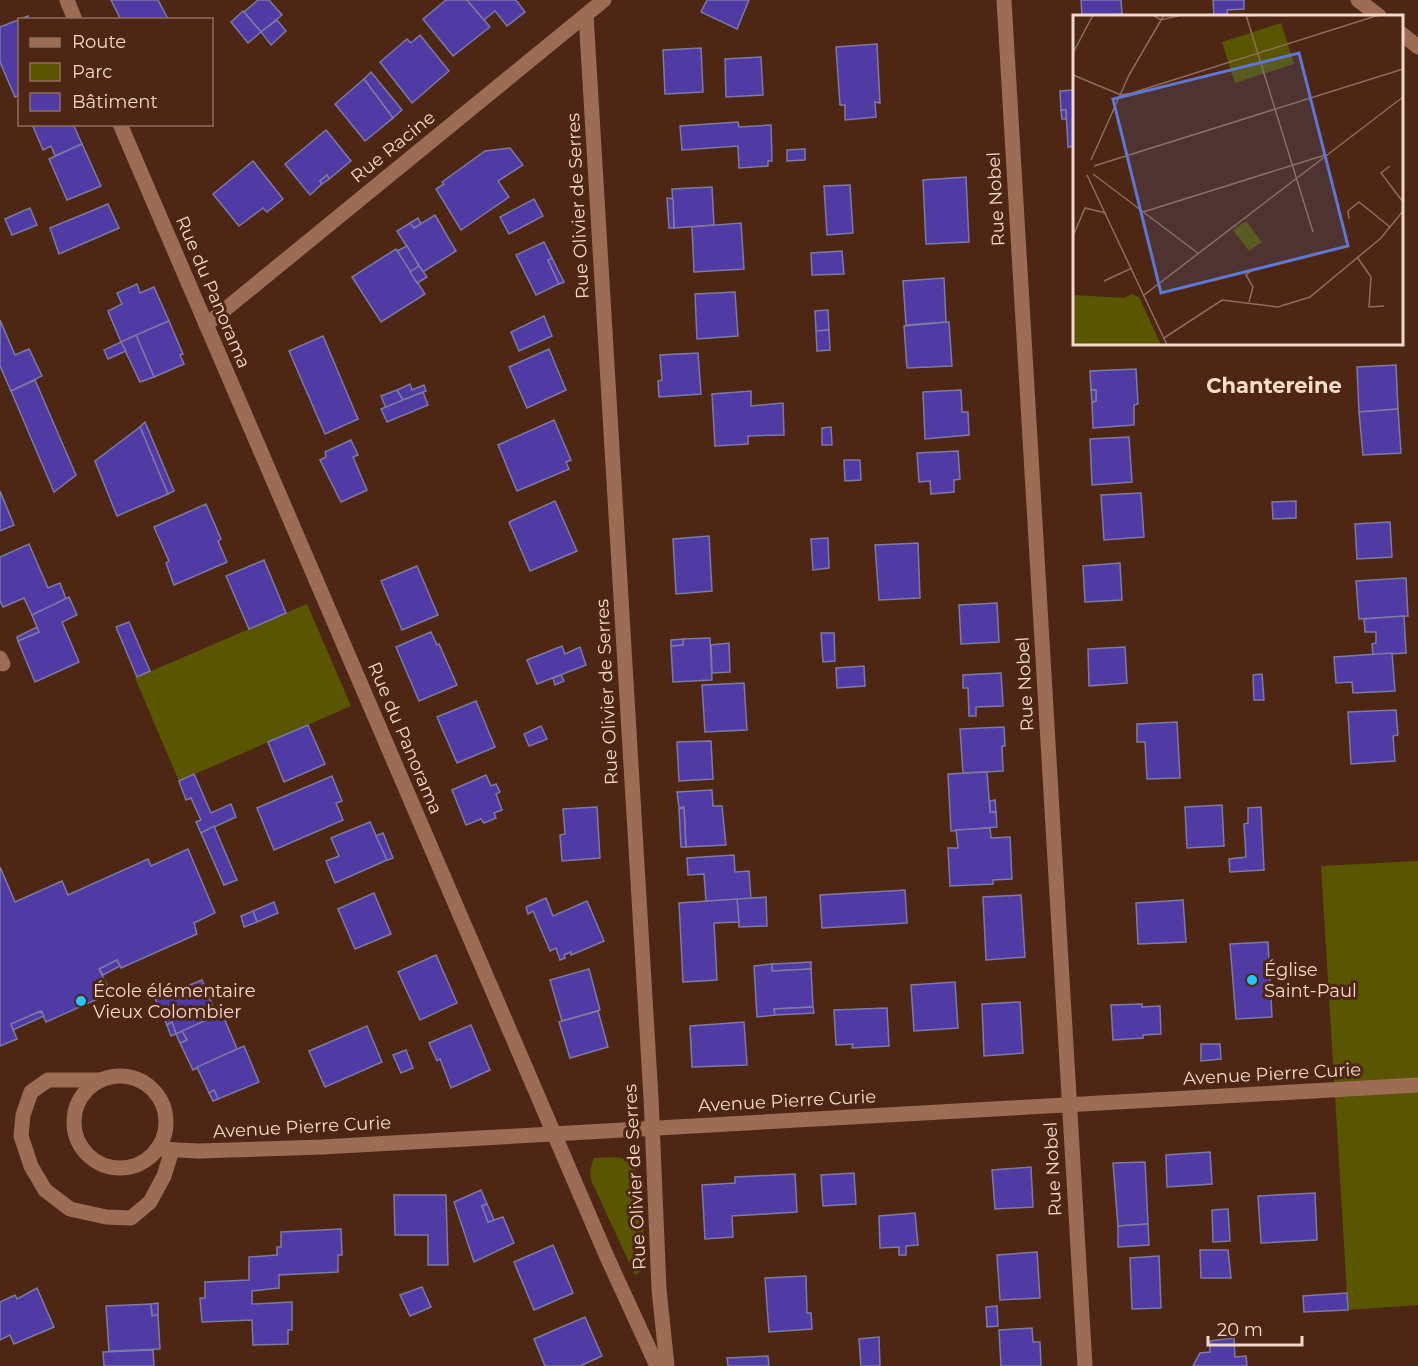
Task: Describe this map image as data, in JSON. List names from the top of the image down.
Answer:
{
  "streets": {
    "street": [
      "Rue Racine",
      "Rue Nobel",
      "Rue Olivier de Serres",
      "Rue du Panorama",
      "Avenue Pierre Curie"
    ]
  },
  "crossings": [
    ["Rue Racine", "Rue Olivier de Serres"],
    ["Rue Racine", "Rue du Panorama"],
    ["Rue Nobel", "Avenue Pierre Curie"],
    ["Rue Olivier de Serres", "Avenue Pierre Curie"],
    ["Rue du Panorama", "Avenue Pierre Curie"]
  ],
  "districts": ["Chantereine"],
  "places": ["Église Saint-Paul", "École élémentaire Vieux Colombier"],
  "legend": ["Route", "Parc", "Bâtiment"],
  "scale_bar": "20 m"
}
